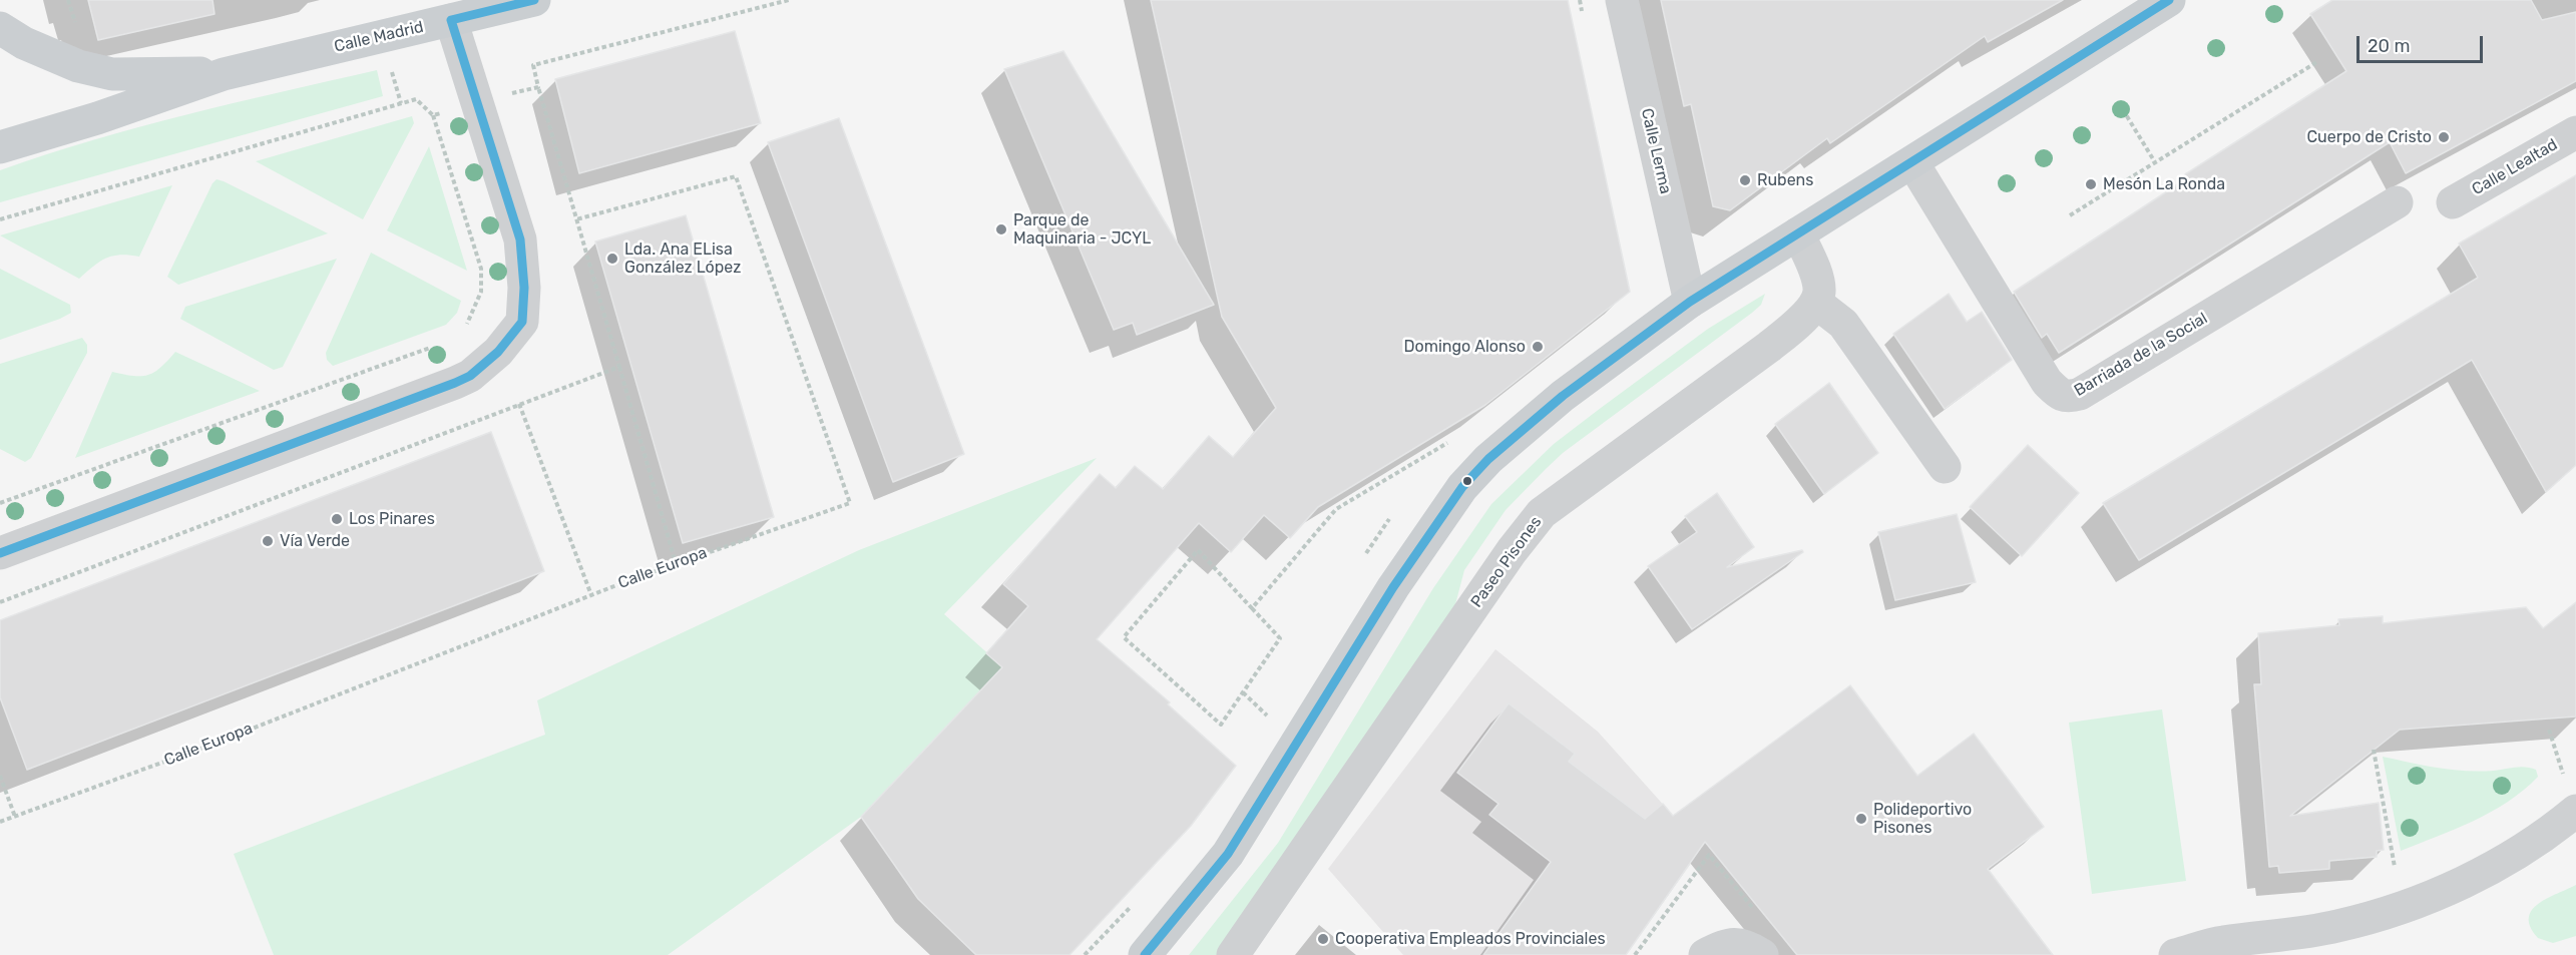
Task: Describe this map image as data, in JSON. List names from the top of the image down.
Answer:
{
  "streets": {
    "main road": ["Calle Madrid"],
    "street": [
      "Calle Lerma",
      "Calle Lealtad",
      "Barriada de la Social",
      "Paseo Pisones"
    ],
    "path": ["Calle Europa"]
  },
  "places": [
    "Cuerpo de Cristo",
    "Rubens",
    "Mesón La Ronda",
    "Parque de Maquinaria - JCYL",
    "Lda. Ana ELisa González López",
    "Domingo Alonso",
    "Los Pinares",
    "Vía Verde",
    "Polideportivo Pisones",
    "Cooperativa Empleados Provinciales"
  ],
  "scale_bar": "20 m"
}
